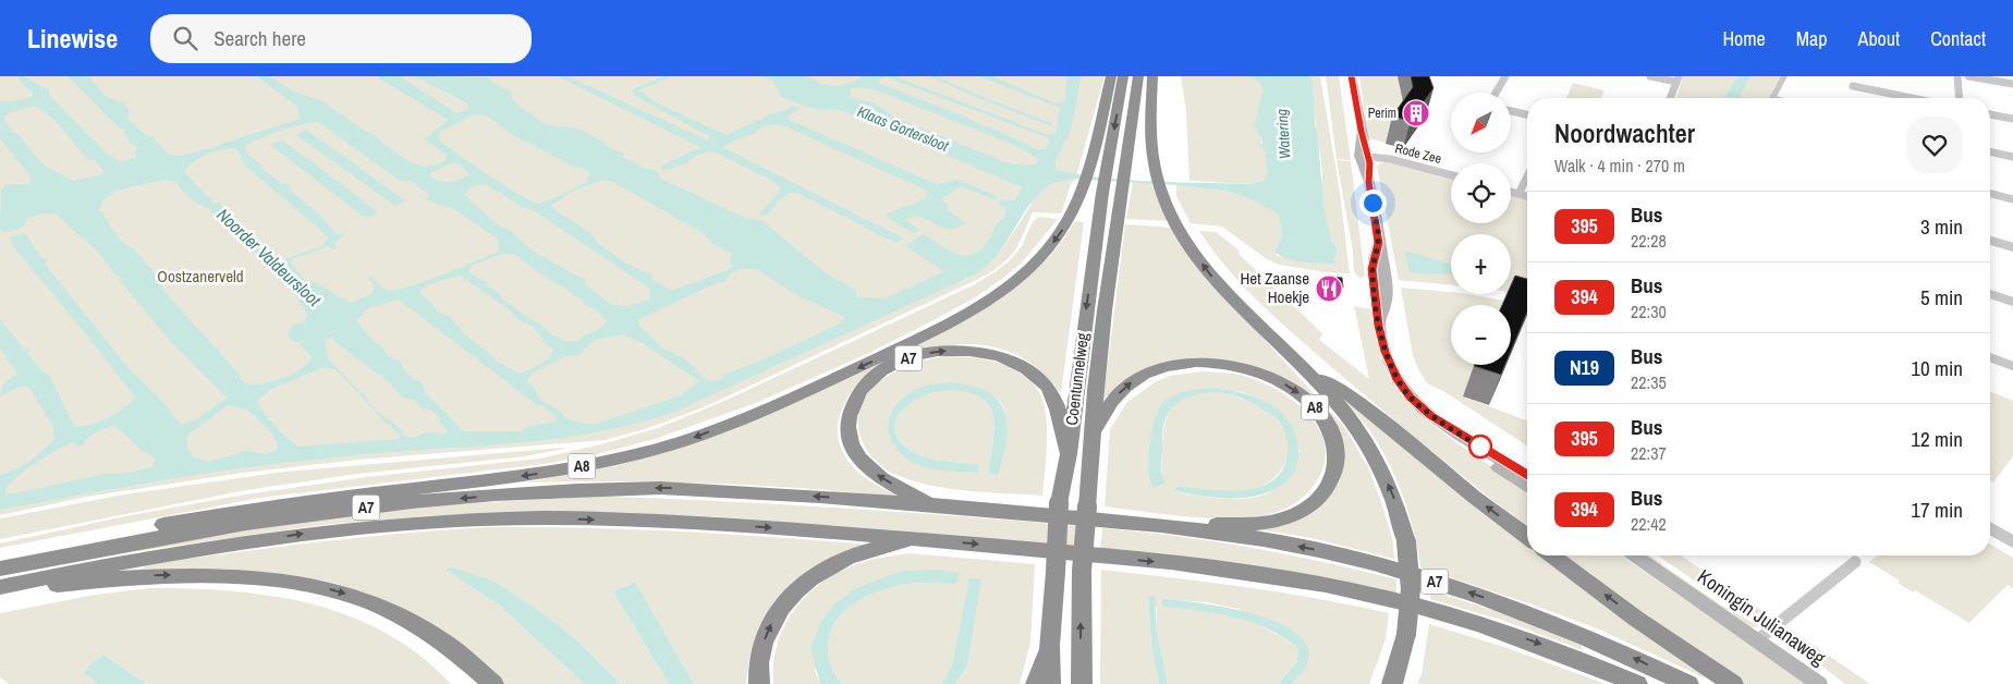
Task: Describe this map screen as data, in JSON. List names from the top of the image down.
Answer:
{
  "streets": {
    "highway": ["A7", "Coentunnelweg", "A8"],
    "main road": ["Koningin Julianaweg"],
    "street": ["Rode Zee"]
  },
  "crossings": [
    ["A7", "Coentunnelweg"],
    ["A7", "A8"],
    ["Coentunnelweg", "A8"]
  ],
  "water": ["Klaas Gortersloot", "Watering", "Noorder Valdeursloot"],
  "parks": ["Oostzanerveld"],
  "places": {
    "building": ["Perim"],
    "restaurant": ["Het Zaanse Hoekje"]
  },
  "lines": ["bus line 395"],
  "north": "bottom left",
  "page": {
    "header": "Linewise",
    "search": "Search here",
    "nav": [
      "Home",
      "Map",
      "About",
      "Contact"
    ],
    "map_buttons": ["+", "−"],
    "heading": ["Noordwachter", "Walk · 4 min · 270 m"],
    "list": [
      {
        "mark": "395",
        "name": "Bus",
        "note": "22:28",
        "value": "3 min"
      },
      {
        "mark": "394",
        "name": "Bus",
        "note": "22:30",
        "value": "5 min"
      },
      {
        "mark": "N19",
        "name": "Bus",
        "note": "22:35",
        "value": "10 min"
      },
      {
        "mark": "395",
        "name": "Bus",
        "note": "22:37",
        "value": "12 min"
      },
      {
        "mark": "394",
        "name": "Bus",
        "note": "22:42",
        "value": "17 min"
      }
    ]
  }
}
